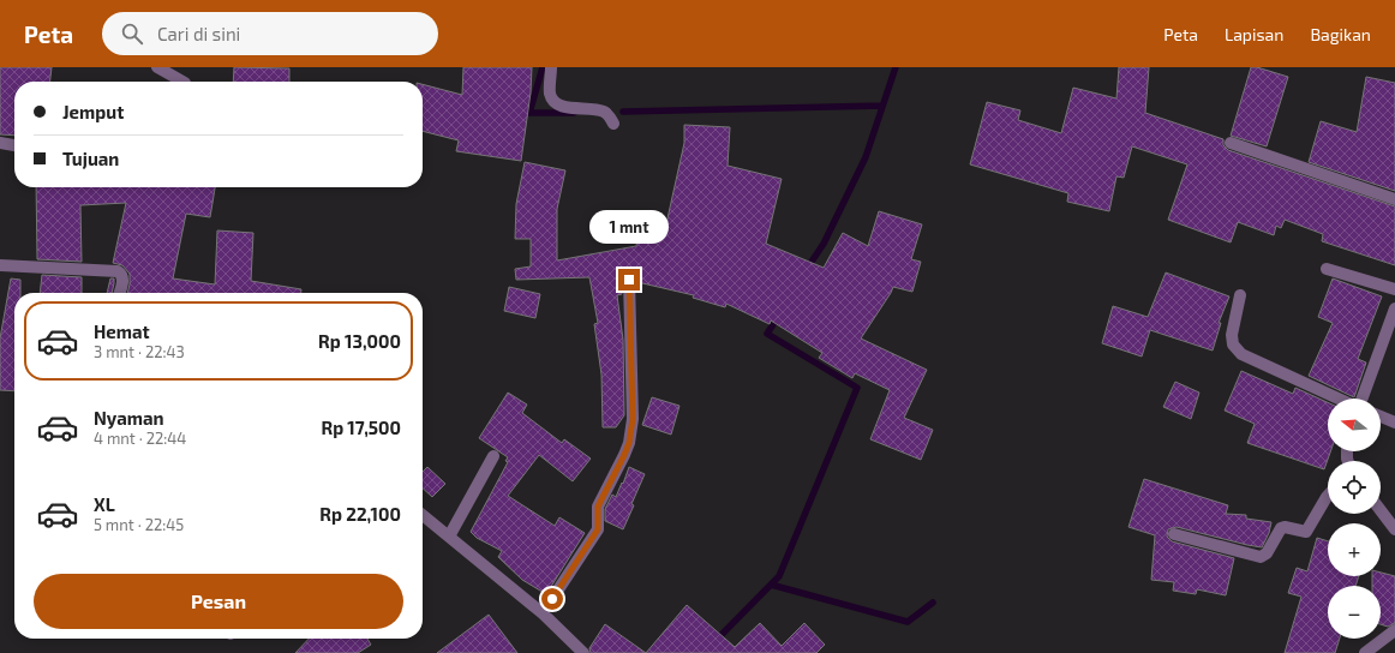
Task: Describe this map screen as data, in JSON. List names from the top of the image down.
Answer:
{
  "north": "left",
  "page": {
    "header": "Peta",
    "search": "Cari di sini",
    "nav": ["Peta", "Lapisan", "Bagikan"],
    "banner": ["Jemput", "Tujuan"],
    "bubble": "1 mnt",
    "list": [
      {
        "name": "Hemat",
        "note": "3 mnt · 22:43",
        "value": "Rp 13,000"
      },
      {
        "name": "Nyaman",
        "note": "4 mnt · 22:44",
        "value": "Rp 17,500"
      },
      {
        "name": "XL",
        "note": "5 mnt · 22:45",
        "value": "Rp 22,100"
      }
    ],
    "map_buttons": ["+", "−"],
    "buttons": "Pesan"
  }
}
